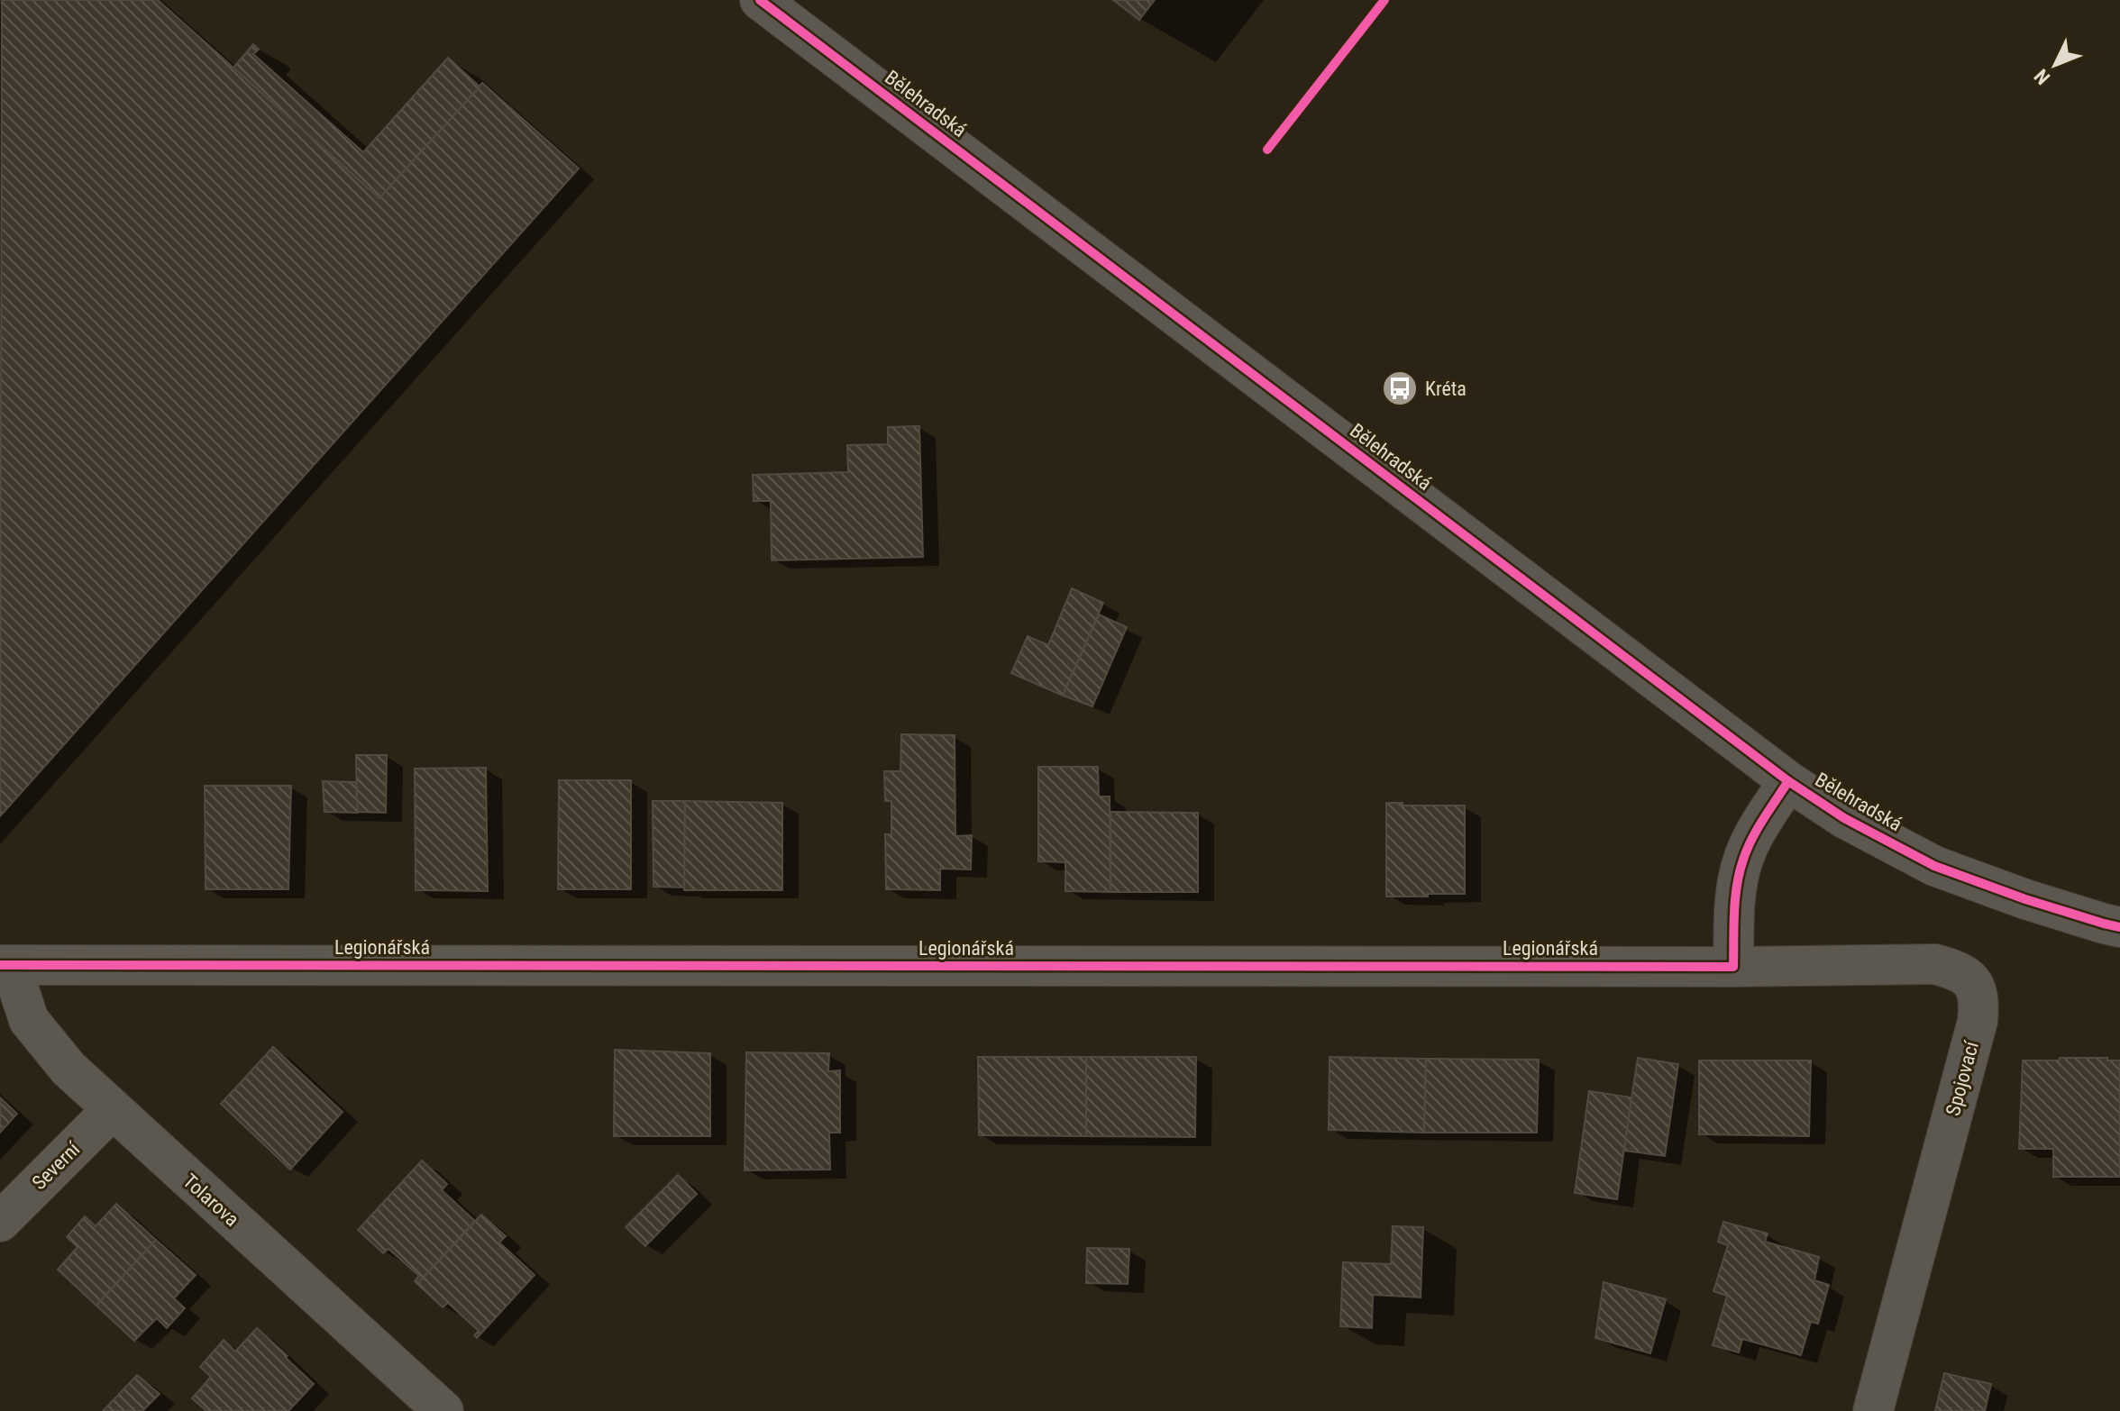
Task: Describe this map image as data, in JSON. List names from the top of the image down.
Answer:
{
  "streets": {
    "street": [
      "Bělehradská",
      "Legionářská",
      "Spojovací",
      "Severní",
      "Tolarova"
    ]
  },
  "crossings": [
    ["Legionářská", "Spojovací"],
    ["Legionářská", "Tolarova"],
    ["Severní", "Tolarova"]
  ],
  "places": {
    "bus stop": ["Kréta"]
  },
  "north": "bottom left"
}
